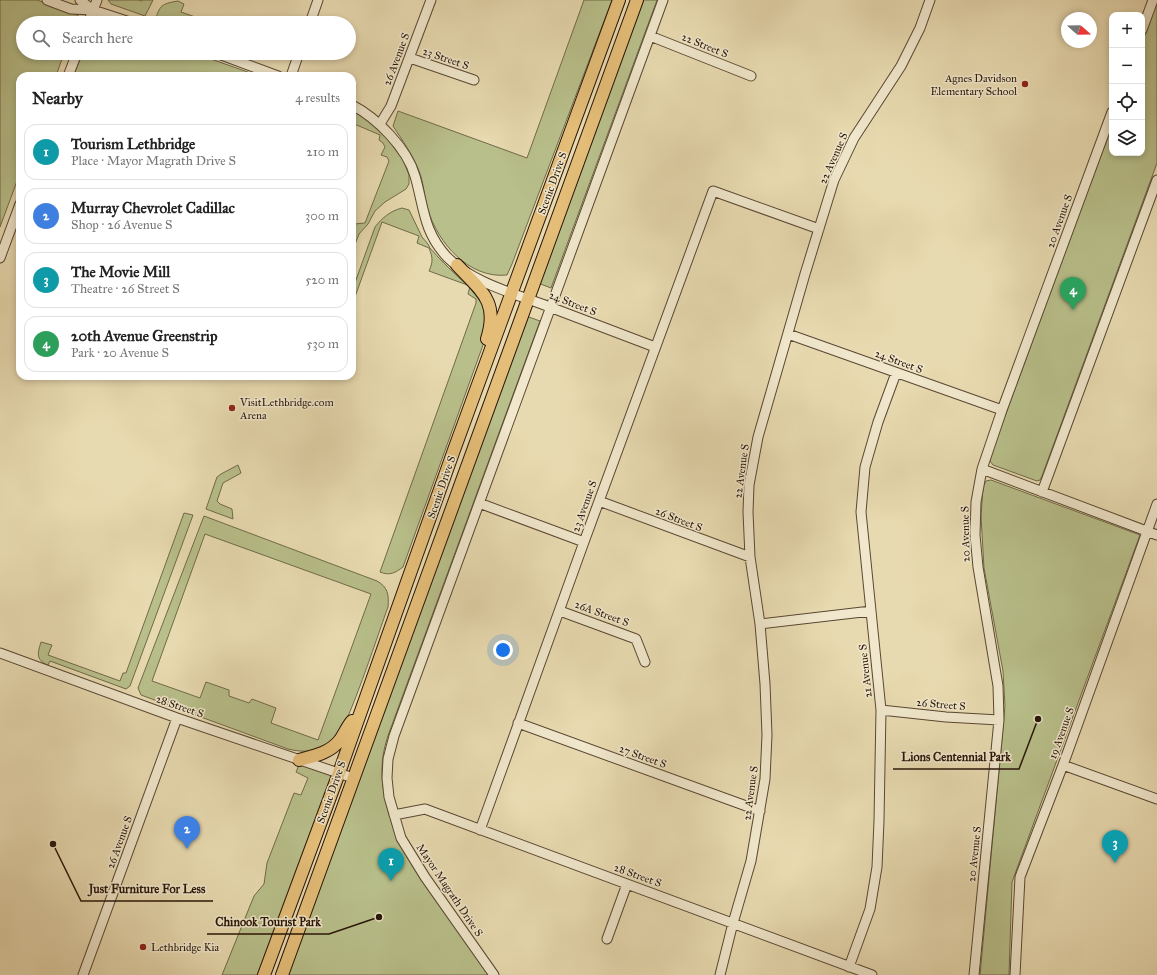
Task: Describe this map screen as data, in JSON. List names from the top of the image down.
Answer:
{
  "streets": {
    "main road": ["Scenic Drive S"],
    "street": [
      "22 Street S",
      "23 Street S",
      "26 Avenue S",
      "22 Avenue S",
      "20 Avenue S",
      "24 Street S",
      "23 Avenue S",
      "26 Street S",
      "26A Street S",
      "21 Avenue S",
      "28 Street S",
      "19 Avenue S",
      "27 Street S",
      "Mayor Magrath Drive S"
    ]
  },
  "crossings": [
    ["23 Street S", "26 Avenue S"],
    ["26 Avenue S", "24 Street S"],
    ["26 Avenue S", "28 Street S"],
    ["22 Avenue S", "24 Street S"],
    ["22 Avenue S", "23 Avenue S"],
    ["22 Avenue S", "26 Street S"],
    ["22 Avenue S", "28 Street S"],
    ["22 Avenue S", "27 Street S"],
    ["Scenic Drive S", "24 Street S"],
    ["Scenic Drive S", "28 Street S"],
    ["20 Avenue S", "24 Street S"],
    ["20 Avenue S", "26 Street S"],
    ["24 Street S", "23 Avenue S"],
    ["24 Street S", "21 Avenue S"],
    ["23 Avenue S", "26 Street S"],
    ["23 Avenue S", "26A Street S"],
    ["23 Avenue S", "28 Street S"],
    ["23 Avenue S", "27 Street S"],
    ["26 Street S", "21 Avenue S"],
    ["21 Avenue S", "28 Street S"],
    ["28 Street S", "Mayor Magrath Drive S"]
  ],
  "places": [
    "Agnes Davidson Elementary School",
    "VisitLethbridge.com Arena",
    "Lions Centennial Park",
    "Just Furniture For Less",
    "Chinook Tourist Park",
    "Lethbridge Kia"
  ],
  "north": "right",
  "page": {
    "map_buttons": ["+", "−"],
    "search": "Search here",
    "heading": ["Nearby", "4 results"],
    "list": [
      {
        "mark": "1",
        "name": "Tourism Lethbridge",
        "note": "Place · Mayor Magrath Drive S",
        "value": "210 m"
      },
      {
        "mark": "2",
        "name": "Murray Chevrolet Cadillac",
        "note": "Shop · 26 Avenue S",
        "value": "300 m"
      },
      {
        "mark": "3",
        "name": "The Movie Mill",
        "note": "Theatre · 26 Street S",
        "value": "520 m"
      },
      {
        "mark": "4",
        "name": "20th Avenue Greenstrip",
        "note": "Park · 20 Avenue S",
        "value": "530 m"
      }
    ],
    "pins": [
      "4",
      "2",
      "3",
      "1"
    ]
  }
}
